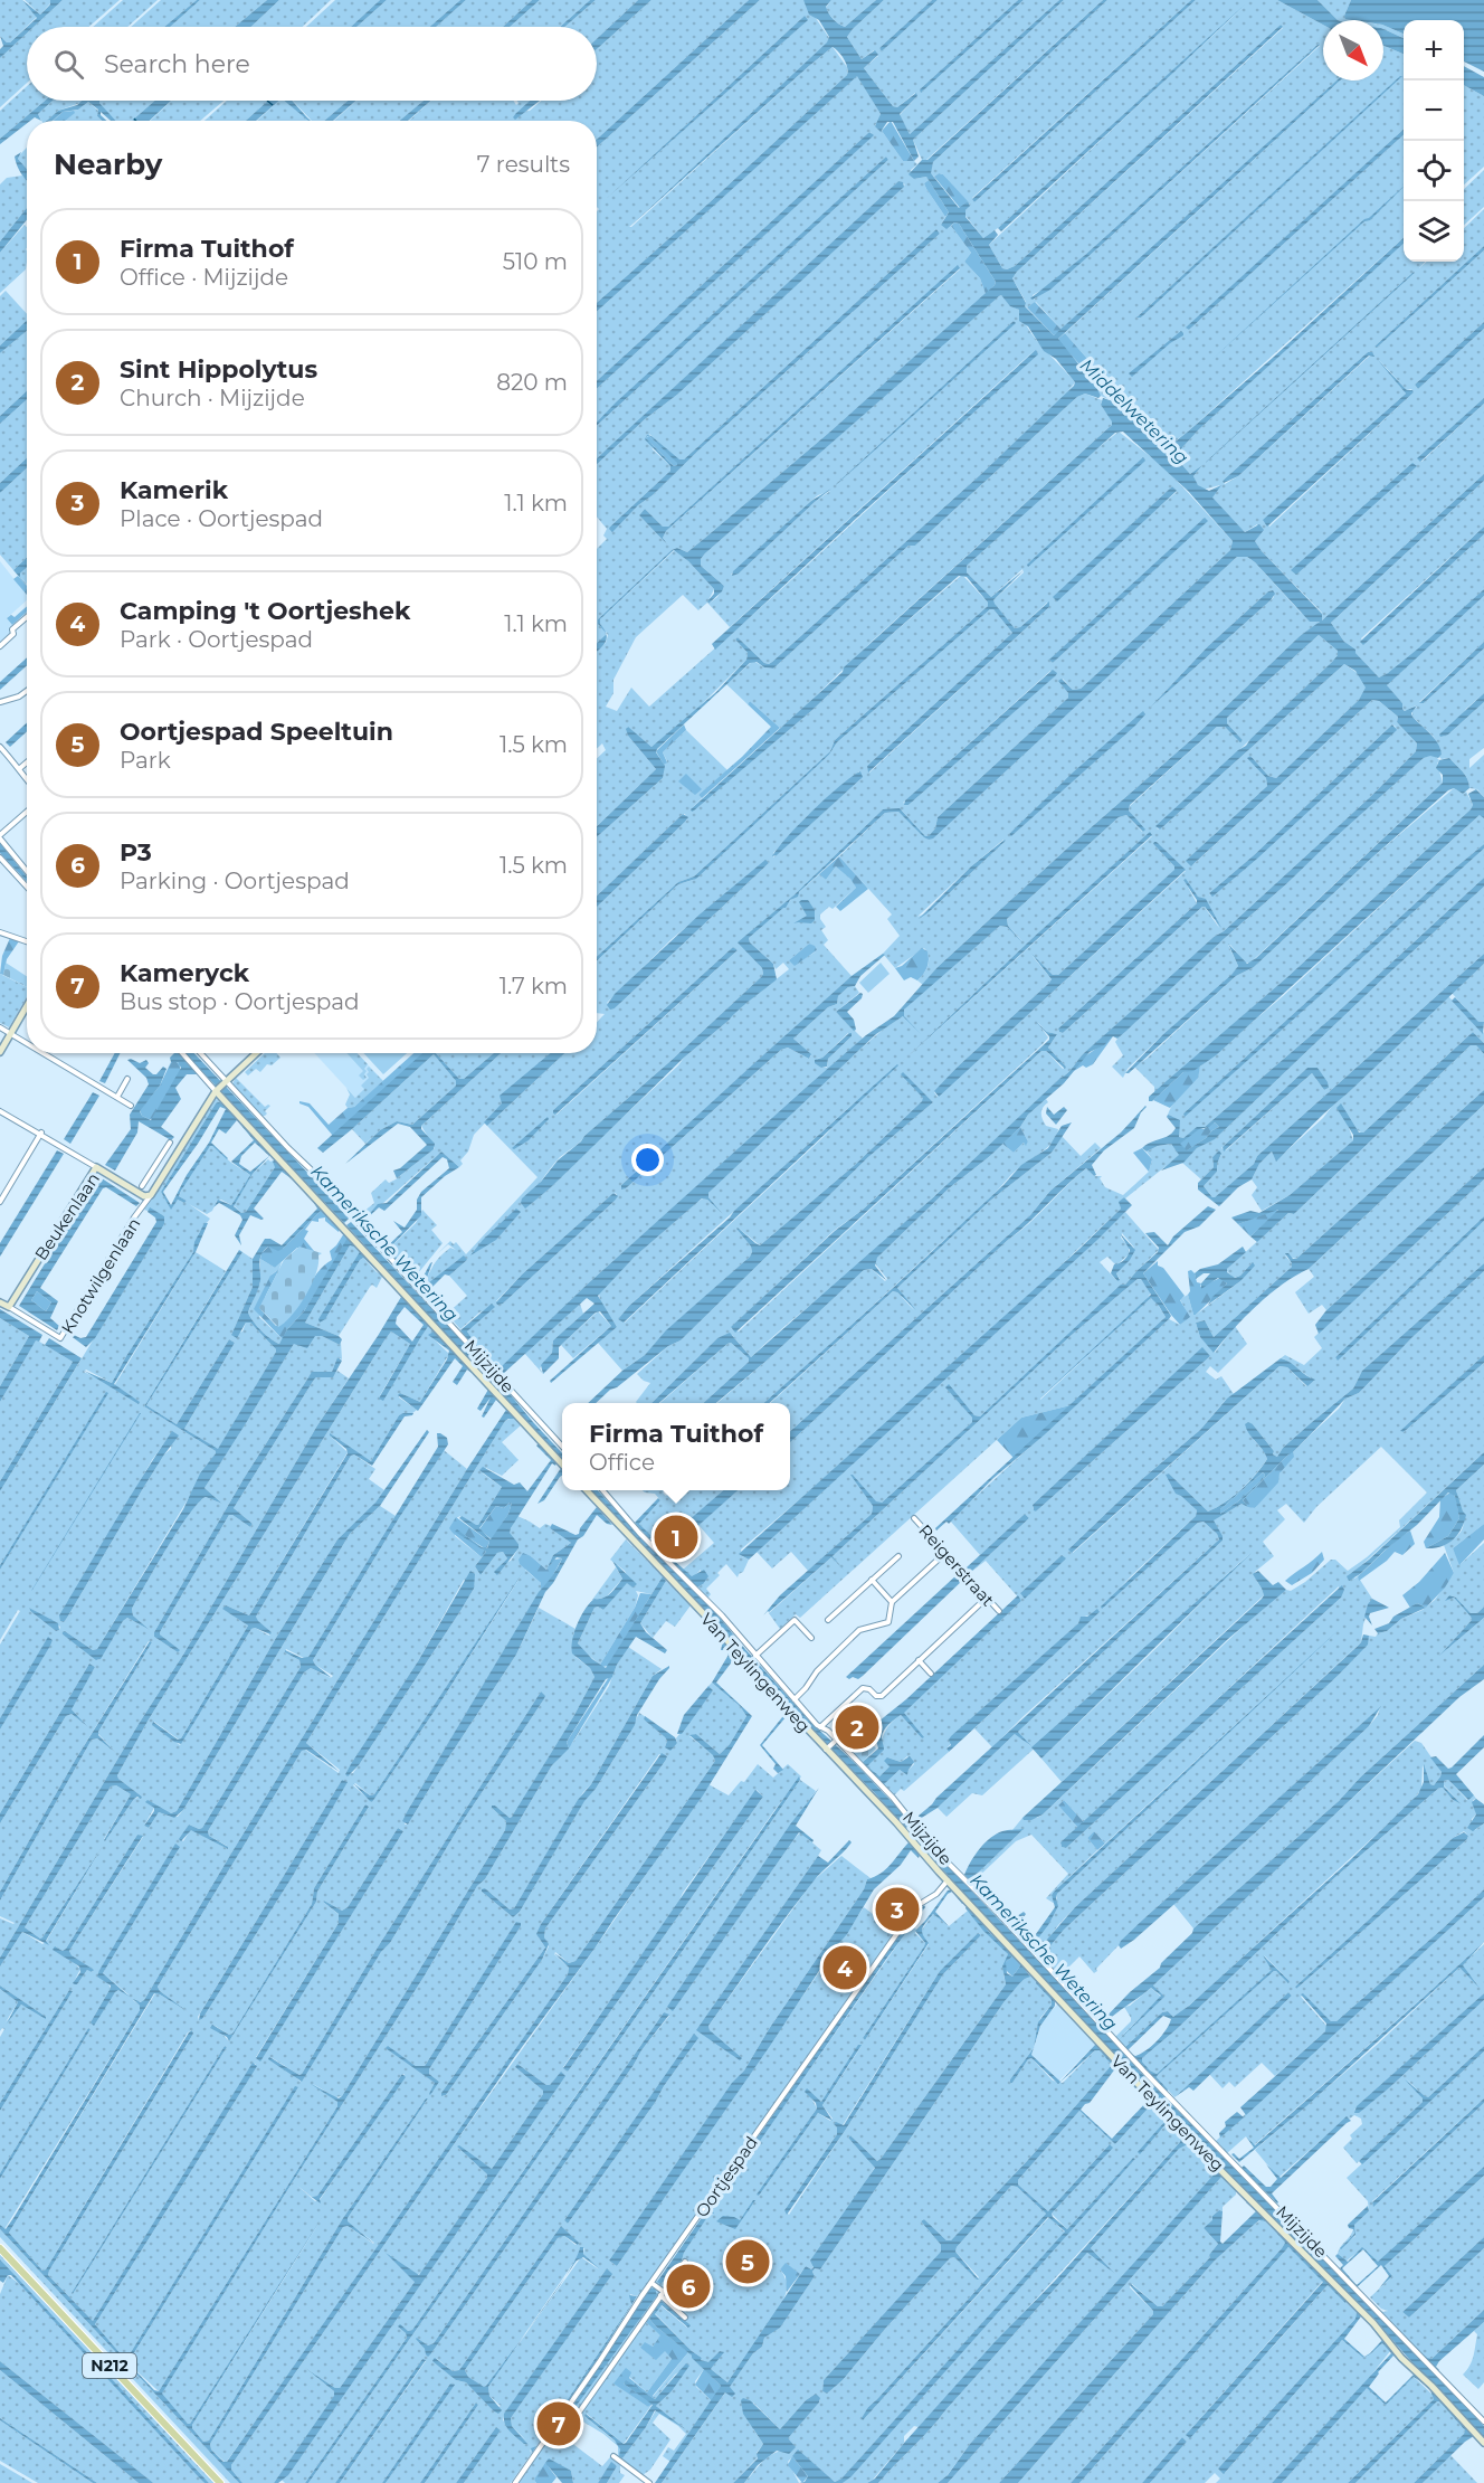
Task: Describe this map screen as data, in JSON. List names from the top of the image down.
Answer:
{
  "streets": {
    "main road": ["N212"],
    "street": [
      "Beukenlaan",
      "Knotwilgenlaan",
      "Mijzijde",
      "Reigerstraat",
      "Van Teylingenweg",
      "Oortjespad"
    ]
  },
  "crossings": [
    ["Beukenlaan", "Knotwilgenlaan"],
    ["Van Teylingenweg", "Oortjespad"]
  ],
  "water": ["Middelwetering", "Kameriksche Wetering"],
  "north": "bottom right",
  "page": {
    "map_buttons": ["+", "−"],
    "search": "Search here",
    "heading": ["Nearby", "7 results"],
    "list": [
      {
        "mark": "1",
        "name": "Firma Tuithof",
        "note": "Office · Mijzijde",
        "value": "510 m"
      },
      {
        "mark": "2",
        "name": "Sint Hippolytus",
        "note": "Church · Mijzijde",
        "value": "820 m"
      },
      {
        "mark": "3",
        "name": "Kamerik",
        "note": "Place · Oortjespad",
        "value": "1.1 km"
      },
      {
        "mark": "4",
        "name": "Camping 't Oortjeshek",
        "note": "Park · Oortjespad",
        "value": "1.1 km"
      },
      {
        "mark": "5",
        "name": "Oortjespad Speeltuin",
        "note": "Park",
        "value": "1.5 km"
      },
      {
        "mark": "6",
        "name": "P3",
        "note": "Parking · Oortjespad",
        "value": "1.5 km"
      },
      {
        "mark": "7",
        "name": "Kameryck",
        "note": "Bus stop · Oortjespad",
        "value": "1.7 km"
      }
    ],
    "popup": ["Firma Tuithof", "Office"],
    "pins": [
      "1",
      "2",
      "3",
      "4",
      "5",
      "6",
      "7"
    ]
  }
}
